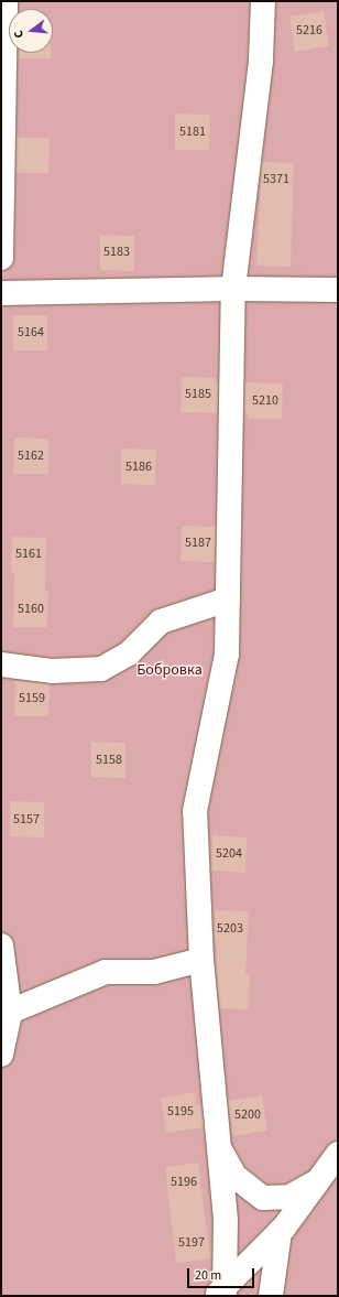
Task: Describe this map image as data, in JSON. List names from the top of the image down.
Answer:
{
  "parks": ["Бобровка"],
  "house_numbers": [
    "5216",
    "5181",
    "5371",
    "5183",
    "5164",
    "5185",
    "5210",
    "5162",
    "5186",
    "5187",
    "5161",
    "5160",
    "5159",
    "5158",
    "5157",
    "5204",
    "5203",
    "5195",
    "5200",
    "5196",
    "5197"
  ],
  "scale_bar": "20 m",
  "north": "left"
}
